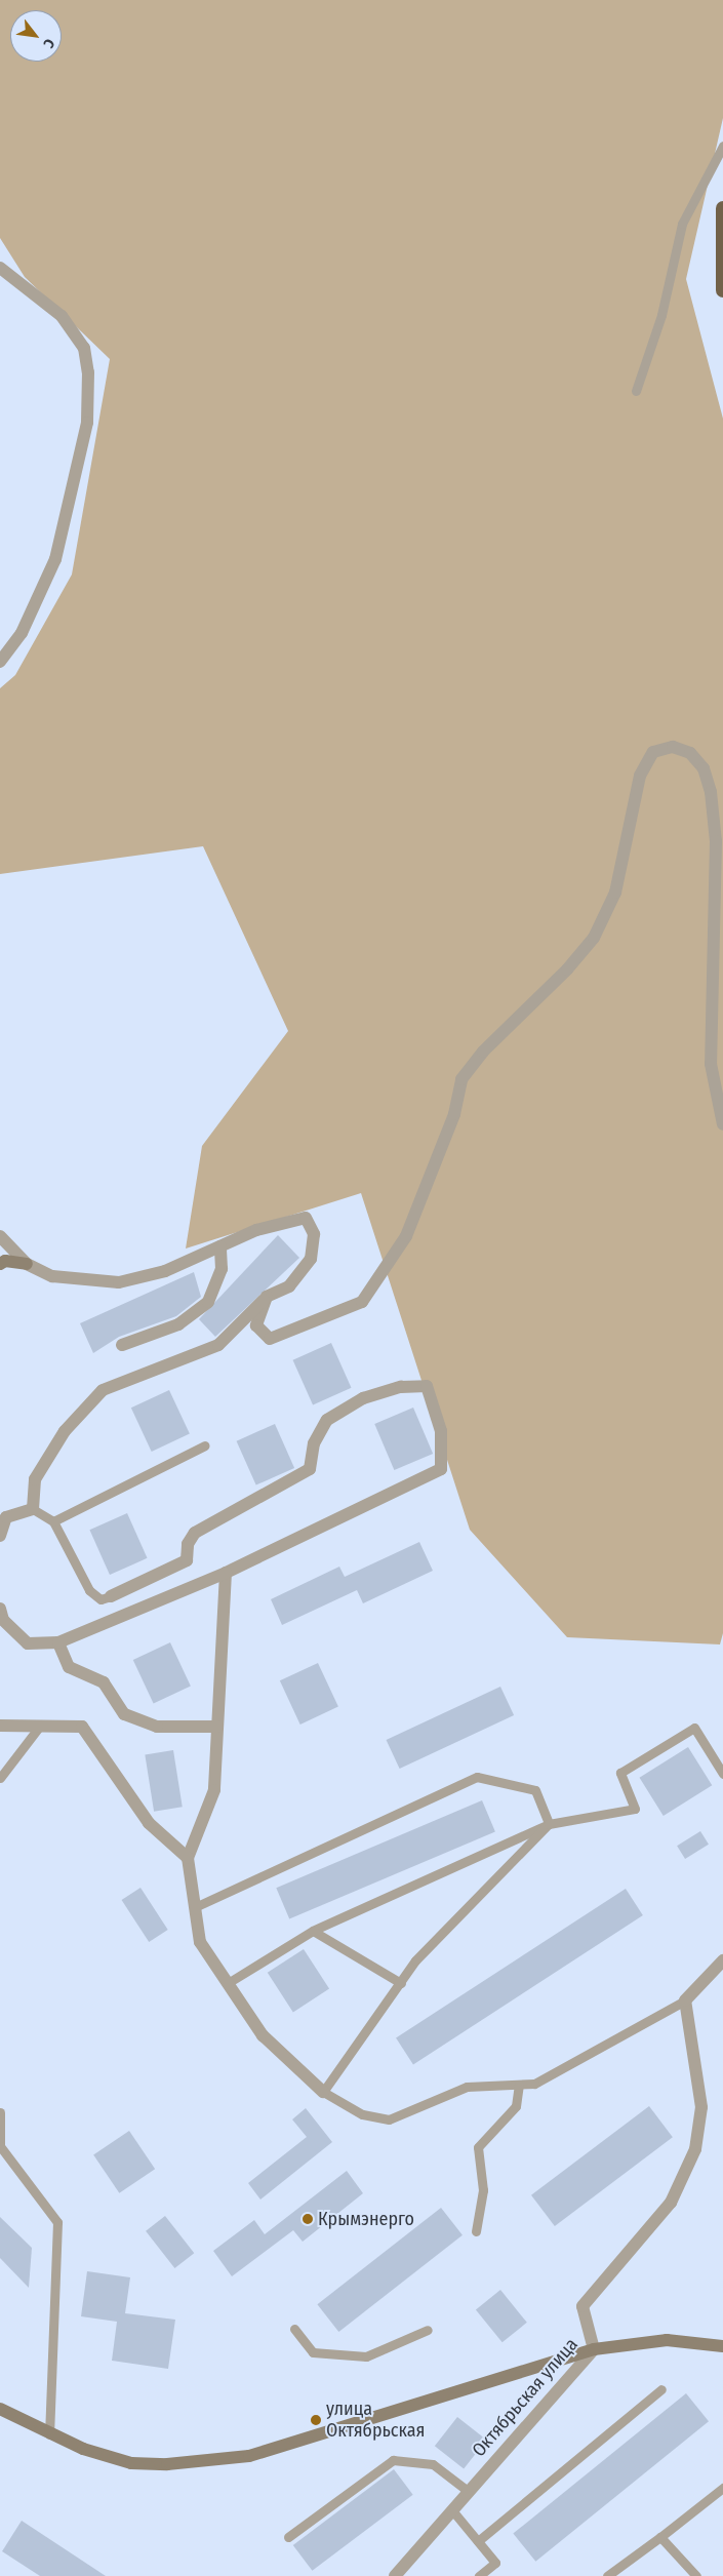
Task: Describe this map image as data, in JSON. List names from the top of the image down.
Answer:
{
  "streets": {
    "street": ["Октябрьская улица"]
  },
  "places": ["Крымэнерго", "улица Октябрьская"],
  "north": "bottom right"
}
